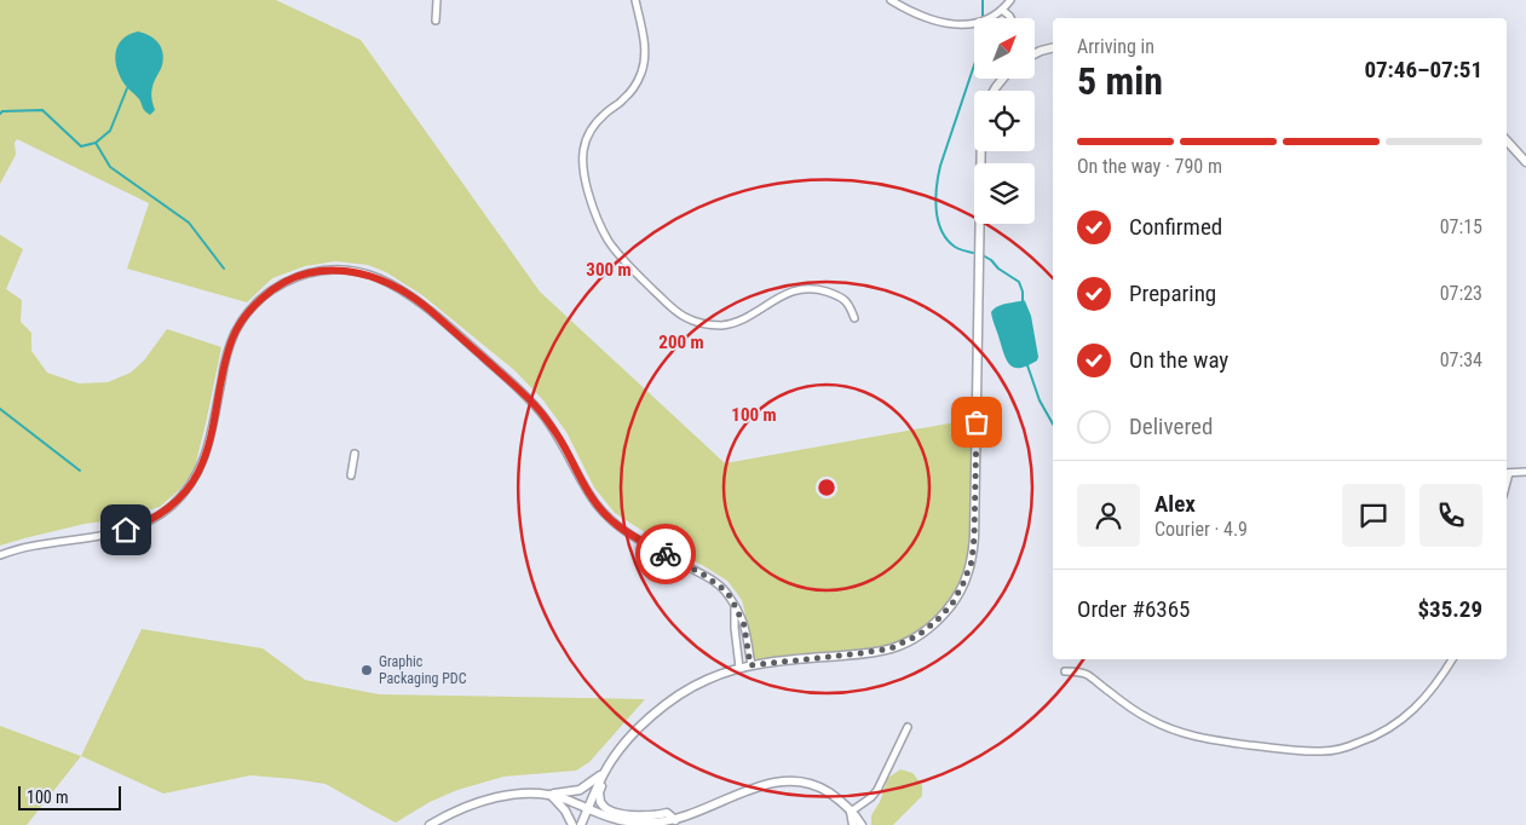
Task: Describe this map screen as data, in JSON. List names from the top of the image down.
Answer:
{
  "places": ["Graphic Packaging PDC"],
  "scale_bar": "100 m",
  "north": "top right",
  "page": {
    "heading": ["5 min", "Arriving in", "07:46–07:51"],
    "panel": [
      "Alex",
      "Courier · 4.9",
      "Order #6365",
      "$35.29"
    ],
    "bar": "On the way · 790 m",
    "list": [
      ["Confirmed", "07:15"],
      ["Preparing", "07:23"],
      ["On the way", "07:34"],
      "Delivered"
    ],
    "scale": "100 m"
  },
  "rings": ["300 m", "200 m", "100 m"]
}
